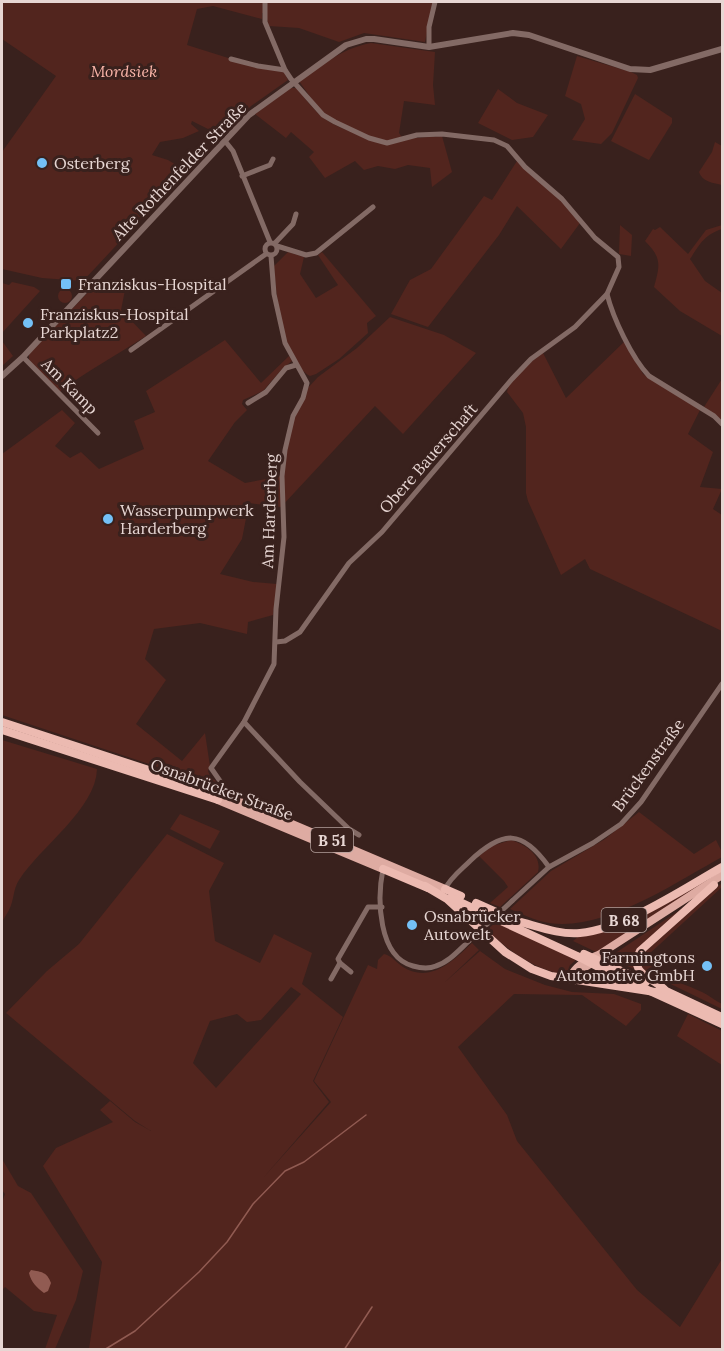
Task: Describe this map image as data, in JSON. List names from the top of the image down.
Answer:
{
  "streets": {
    "highway": ["Osnabrücker Straße", "B 51", "B 68"],
    "street": [
      "Alte Rothenfelder Straße",
      "Am Kamp",
      "Obere Bauerschaft",
      "Am Harderberg",
      "Brückenstraße"
    ]
  },
  "crossings": [
    ["Alte Rothenfelder Straße", "Am Kamp"],
    ["Alte Rothenfelder Straße", "Obere Bauerschaft"],
    ["Obere Bauerschaft", "Am Harderberg"],
    ["Am Harderberg", "Osnabrücker Straße"],
    ["Brückenstraße", "Osnabrücker Straße"],
    ["Osnabrücker Straße", "B 68"]
  ],
  "parks": ["Mordsiek"],
  "places": {
    "other": [
      "Osterberg",
      "Franziskus-Hospital Parkplatz2",
      "Wasserpumpwerk Harderberg",
      "Osnabrücker Autowelt",
      "Farmingtons Automotive GmbH"
    ],
    "transit": ["Franziskus-Hospital"]
  }
}
